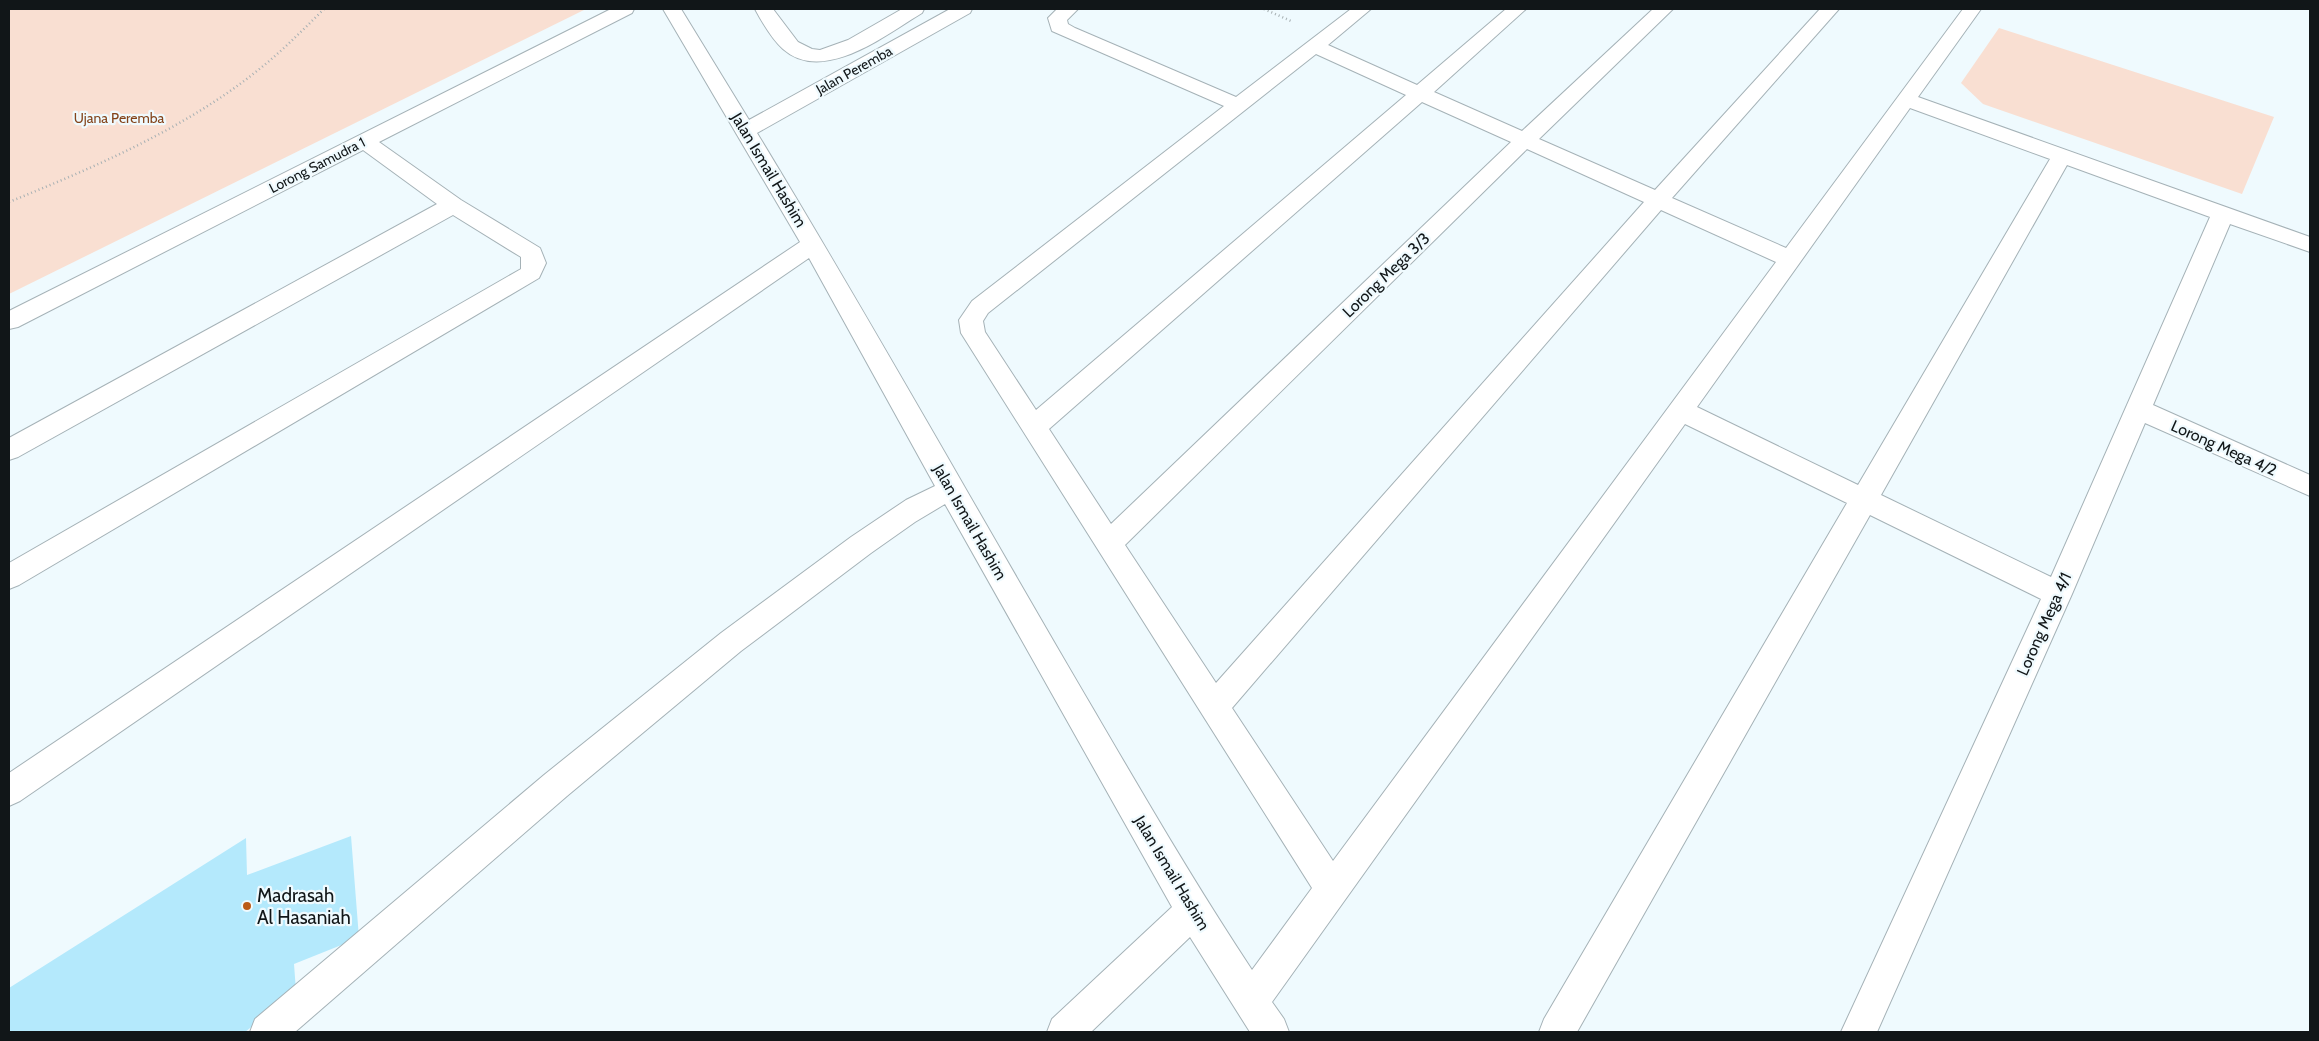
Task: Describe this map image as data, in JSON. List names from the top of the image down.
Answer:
{
  "streets": {
    "street": [
      "Jalan Peremba",
      "Lorong Samudra 1",
      "Jalan Ismail Hashim",
      "Lorong Mega 3/3",
      "Lorong Mega 4/2",
      "Lorong Mega 4/1"
    ]
  },
  "crossings": [
    ["Jalan Peremba", "Jalan Ismail Hashim"],
    ["Lorong Mega 4/2", "Lorong Mega 4/1"]
  ],
  "parks": ["Ujana Peremba"],
  "places": ["Madrasah Al Hasaniah"]
}
